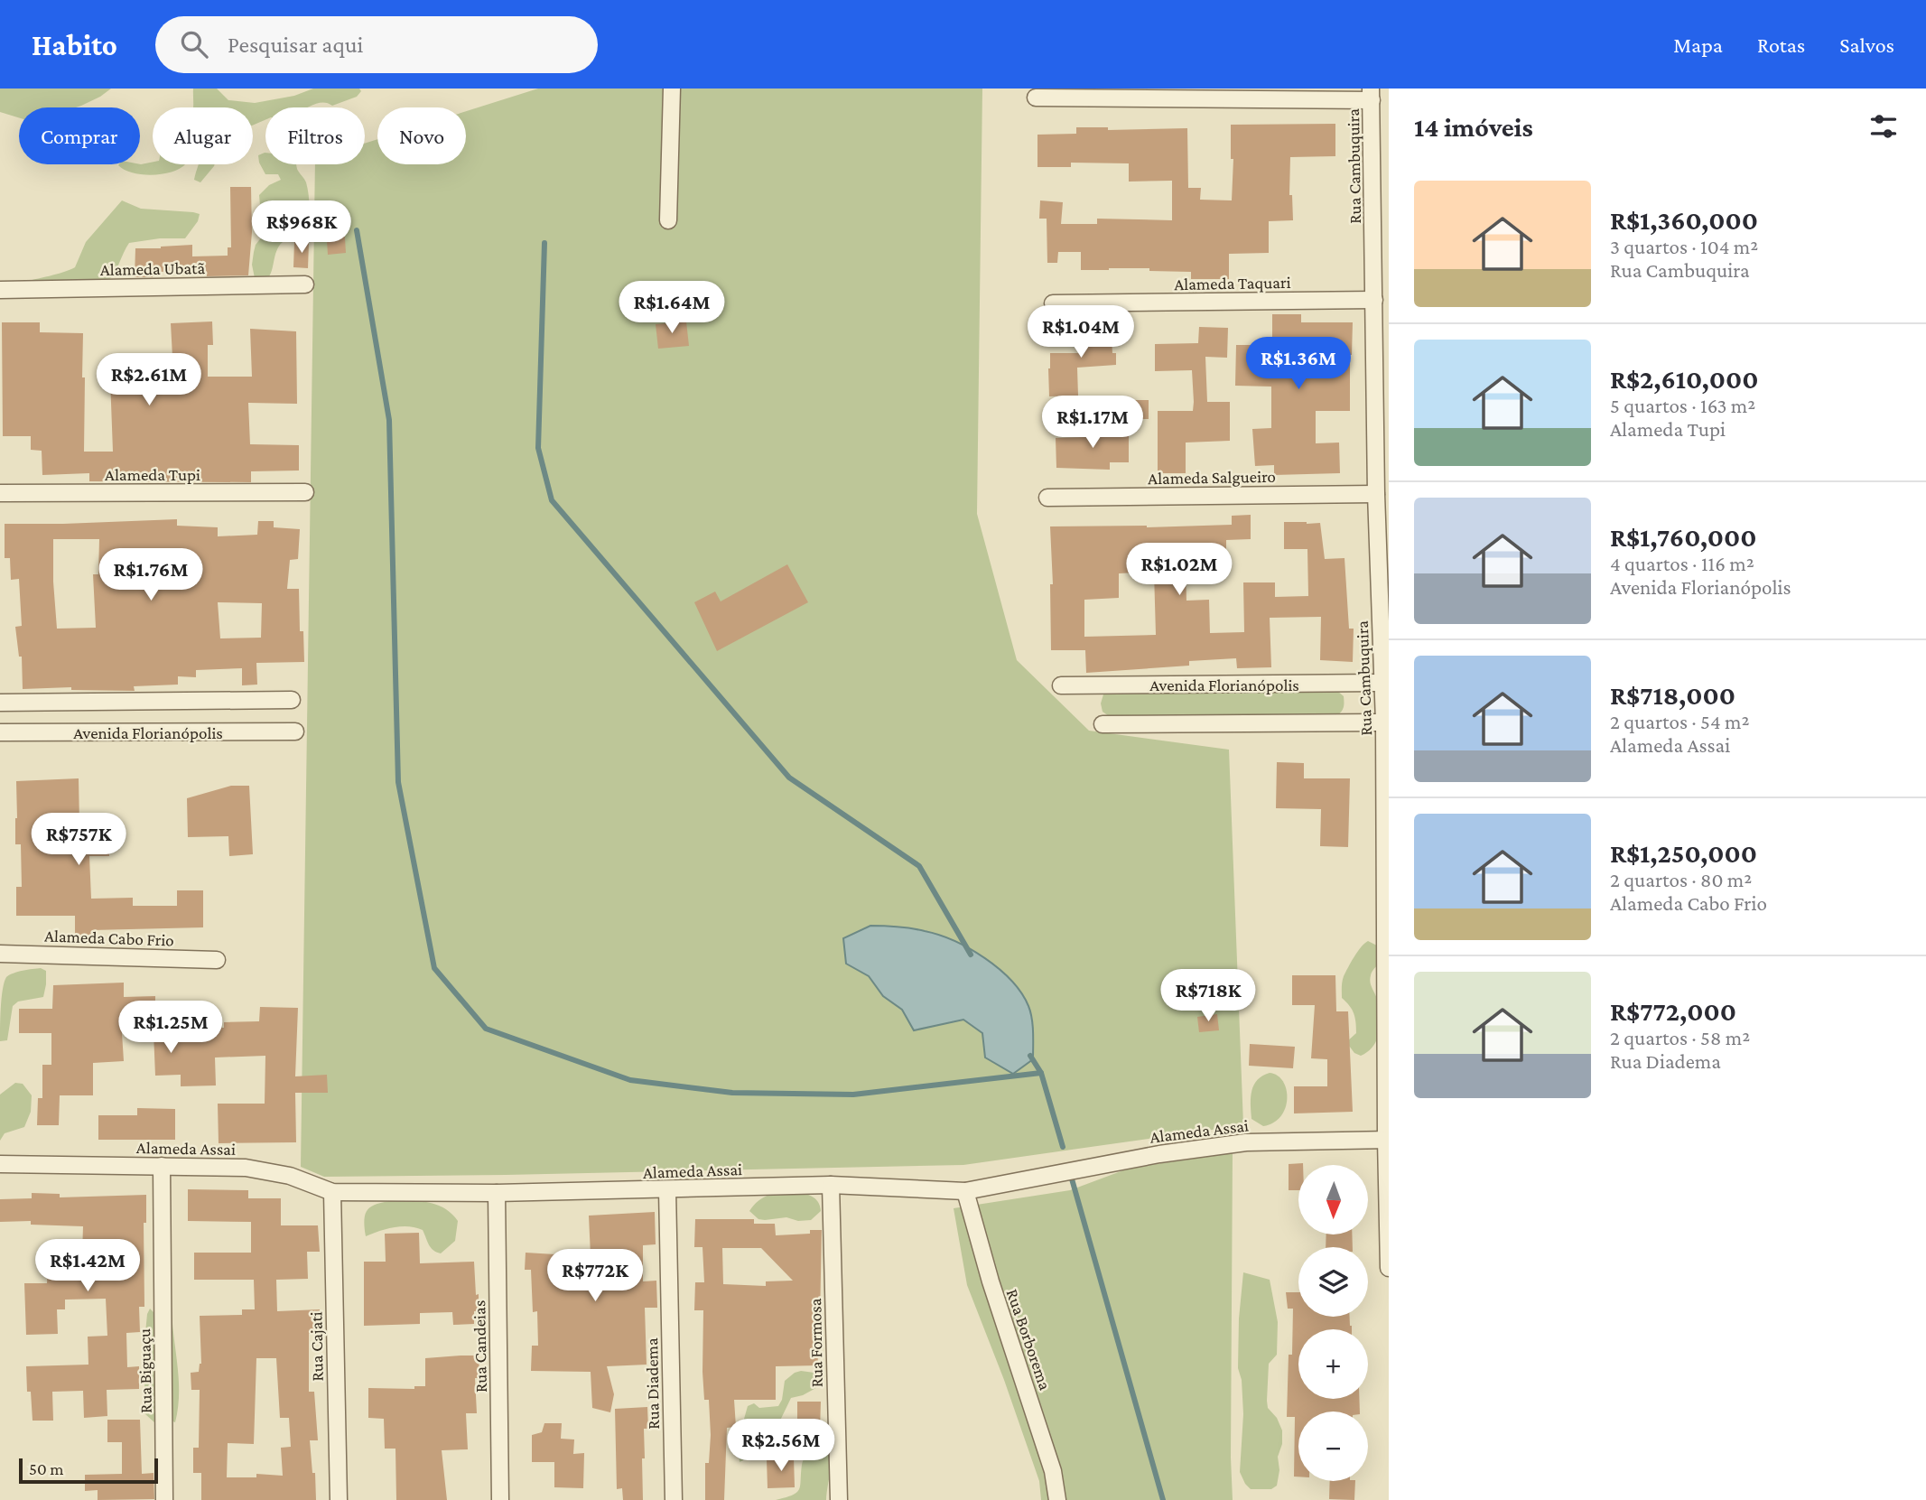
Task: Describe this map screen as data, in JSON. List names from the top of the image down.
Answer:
{
  "streets": {
    "street": [
      "Rua Cambuquira",
      "Alameda Ubatã",
      "Alameda Taquari",
      "Alameda Tupi",
      "Alameda Salgueiro",
      "Avenida Florianópolis",
      "Alameda Cabo Frio",
      "Alameda Assai",
      "Rua Borborema",
      "Rua Formosa",
      "Rua Cajati",
      "Rua Candeias",
      "Rua Biguaçu",
      "Rua Diadema"
    ]
  },
  "crossings": [
    ["Rua Cambuquira", "Alameda Taquari"],
    ["Rua Cambuquira", "Alameda Salgueiro"],
    ["Rua Cambuquira", "Avenida Florianópolis"],
    ["Rua Cambuquira", "Alameda Assai"],
    ["Alameda Assai", "Rua Borborema"],
    ["Alameda Assai", "Rua Formosa"],
    ["Alameda Assai", "Rua Cajati"],
    ["Alameda Assai", "Rua Candeias"],
    ["Alameda Assai", "Rua Biguaçu"],
    ["Alameda Assai", "Rua Diadema"]
  ],
  "scale_bar": "50 m",
  "north": "bottom",
  "page": {
    "header": "Habito",
    "search": "Pesquisar aqui",
    "nav": ["Mapa", "Rotas", "Salvos"],
    "heading": "14 imóveis",
    "chip": [
      "Comprar",
      "Alugar",
      "Filtros",
      "Novo"
    ],
    "list": [
      {
        "name": "R$1,360,000",
        "note": "3 quartos · 104 m² · Rua Cambuquira"
      },
      {
        "name": "R$2,610,000",
        "note": "5 quartos · 163 m² · Alameda Tupi"
      },
      {
        "name": "R$1,760,000",
        "note": "4 quartos · 116 m² · Avenida Florianópolis"
      },
      {
        "name": "R$718,000",
        "note": "2 quartos · 54 m² · Alameda Assai"
      },
      {
        "name": "R$1,250,000",
        "note": "2 quartos · 80 m² · Alameda Cabo Frio"
      },
      {
        "name": "R$772,000",
        "note": "2 quartos · 58 m² · Rua Diadema"
      }
    ],
    "price": [
      "R$968K",
      "R$1.64M",
      "R$1.04M",
      "R$1.36M",
      "R$2.61M",
      "R$1.17M",
      "R$1.02M",
      "R$1.76M",
      "R$757K",
      "R$718K",
      "R$1.25M",
      "R$1.42M",
      "R$772K",
      "R$2.56M"
    ],
    "map_buttons": ["+", "−"],
    "scale": "50 m"
  }
}
